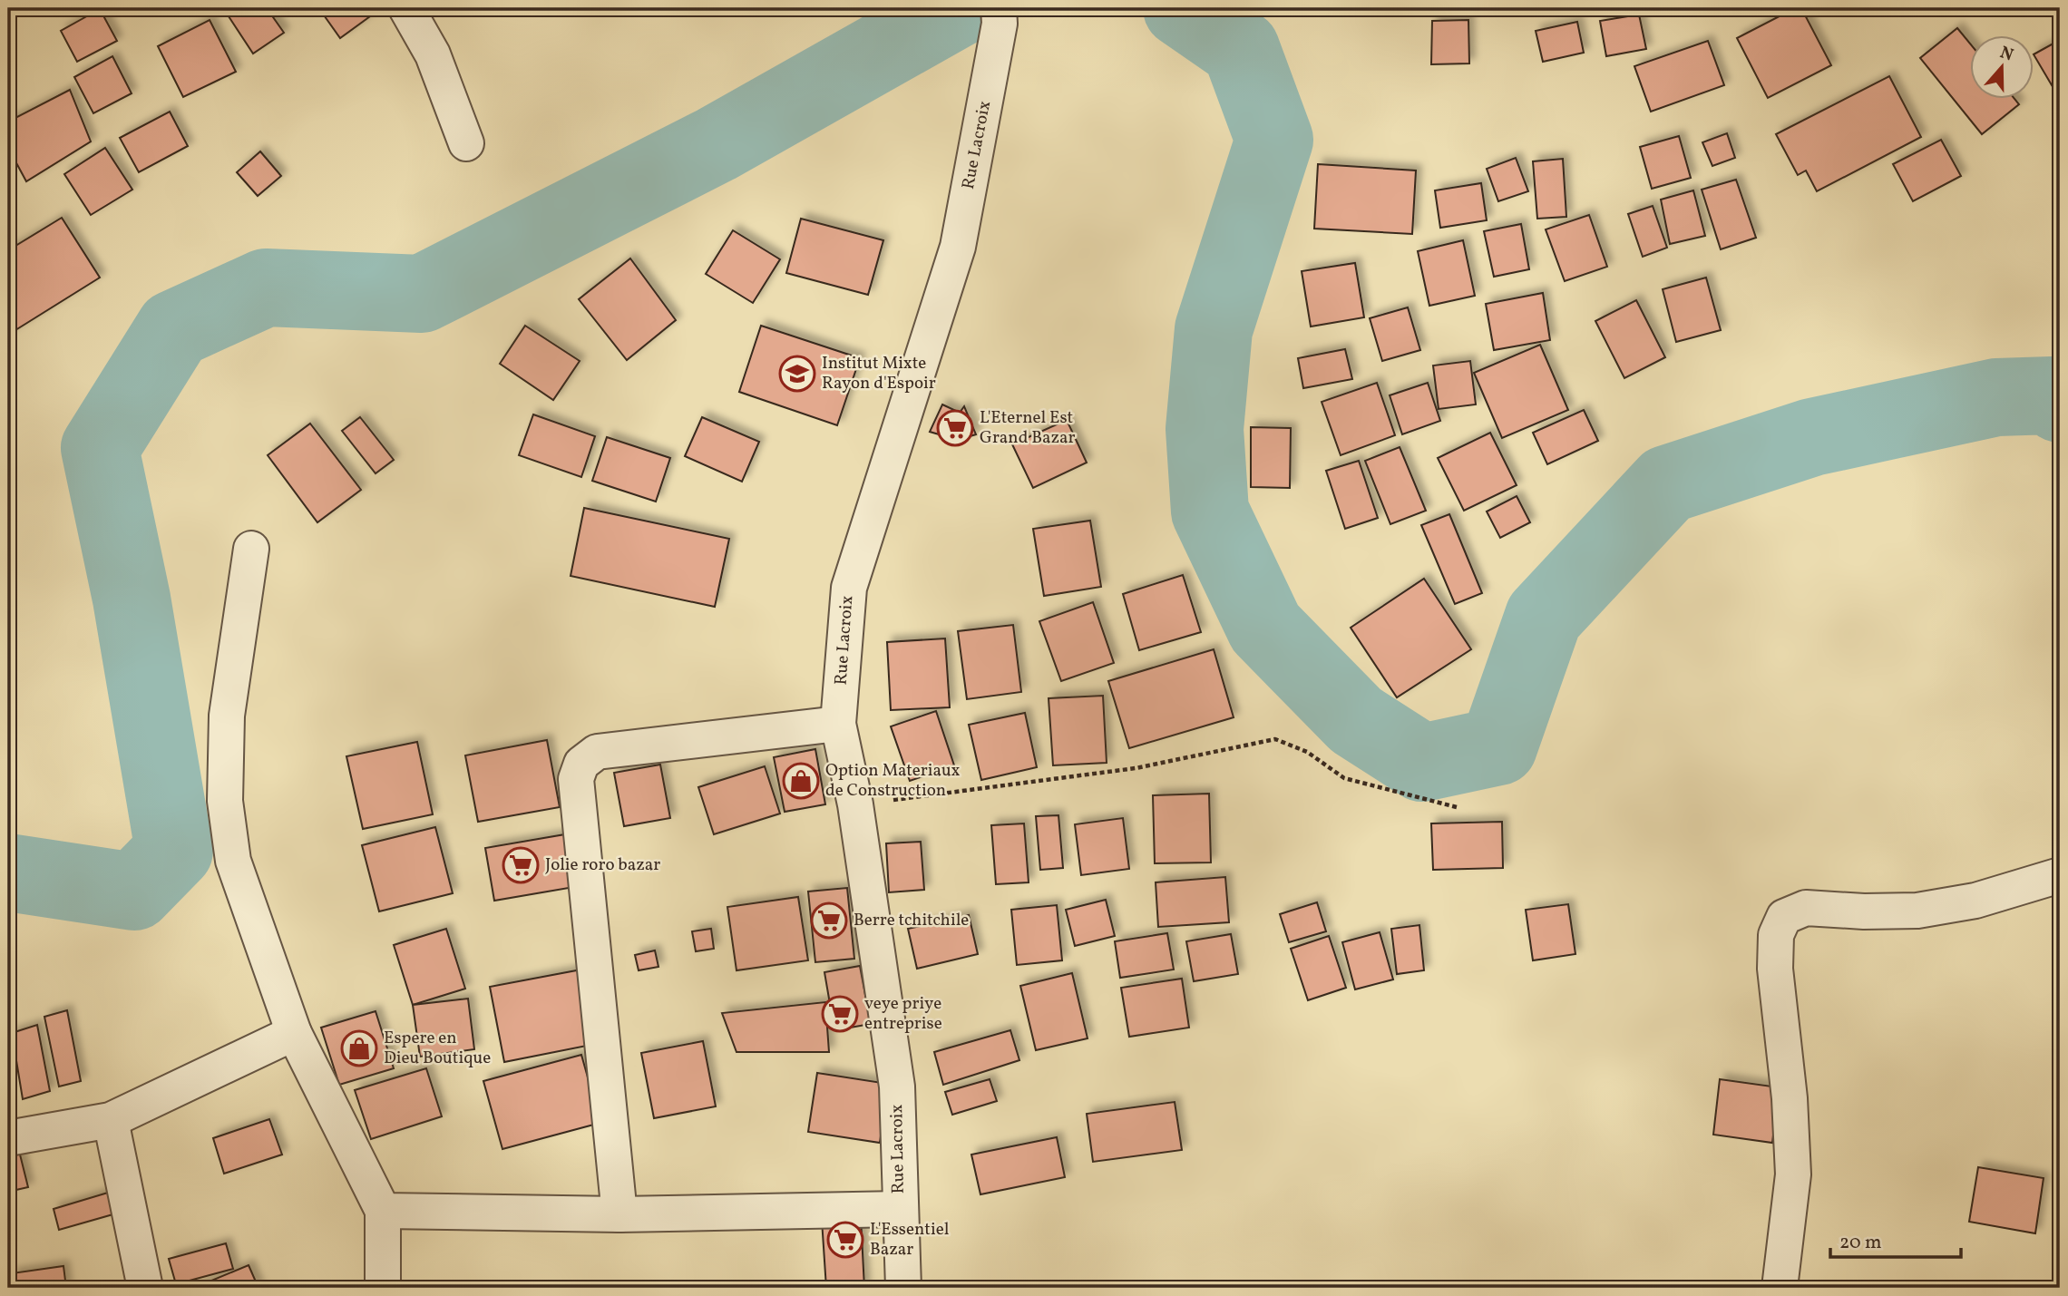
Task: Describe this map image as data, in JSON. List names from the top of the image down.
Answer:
{
  "streets": {
    "street": ["Rue Lacroix"]
  },
  "places": {
    "school or university": ["Institut Mixte Rayon d'Espoir"],
    "supermarket": [
      "L'Eternel Est Grand Bazar",
      "Jolie roro bazar",
      "Berre tchitchile",
      "veye priye entreprise",
      "L'Essentiel Bazar"
    ],
    "shop": ["Option Materiaux de Construction", "Espere en Dieu Boutique"]
  },
  "scale_bar": "20 m",
  "north": "top"
}
